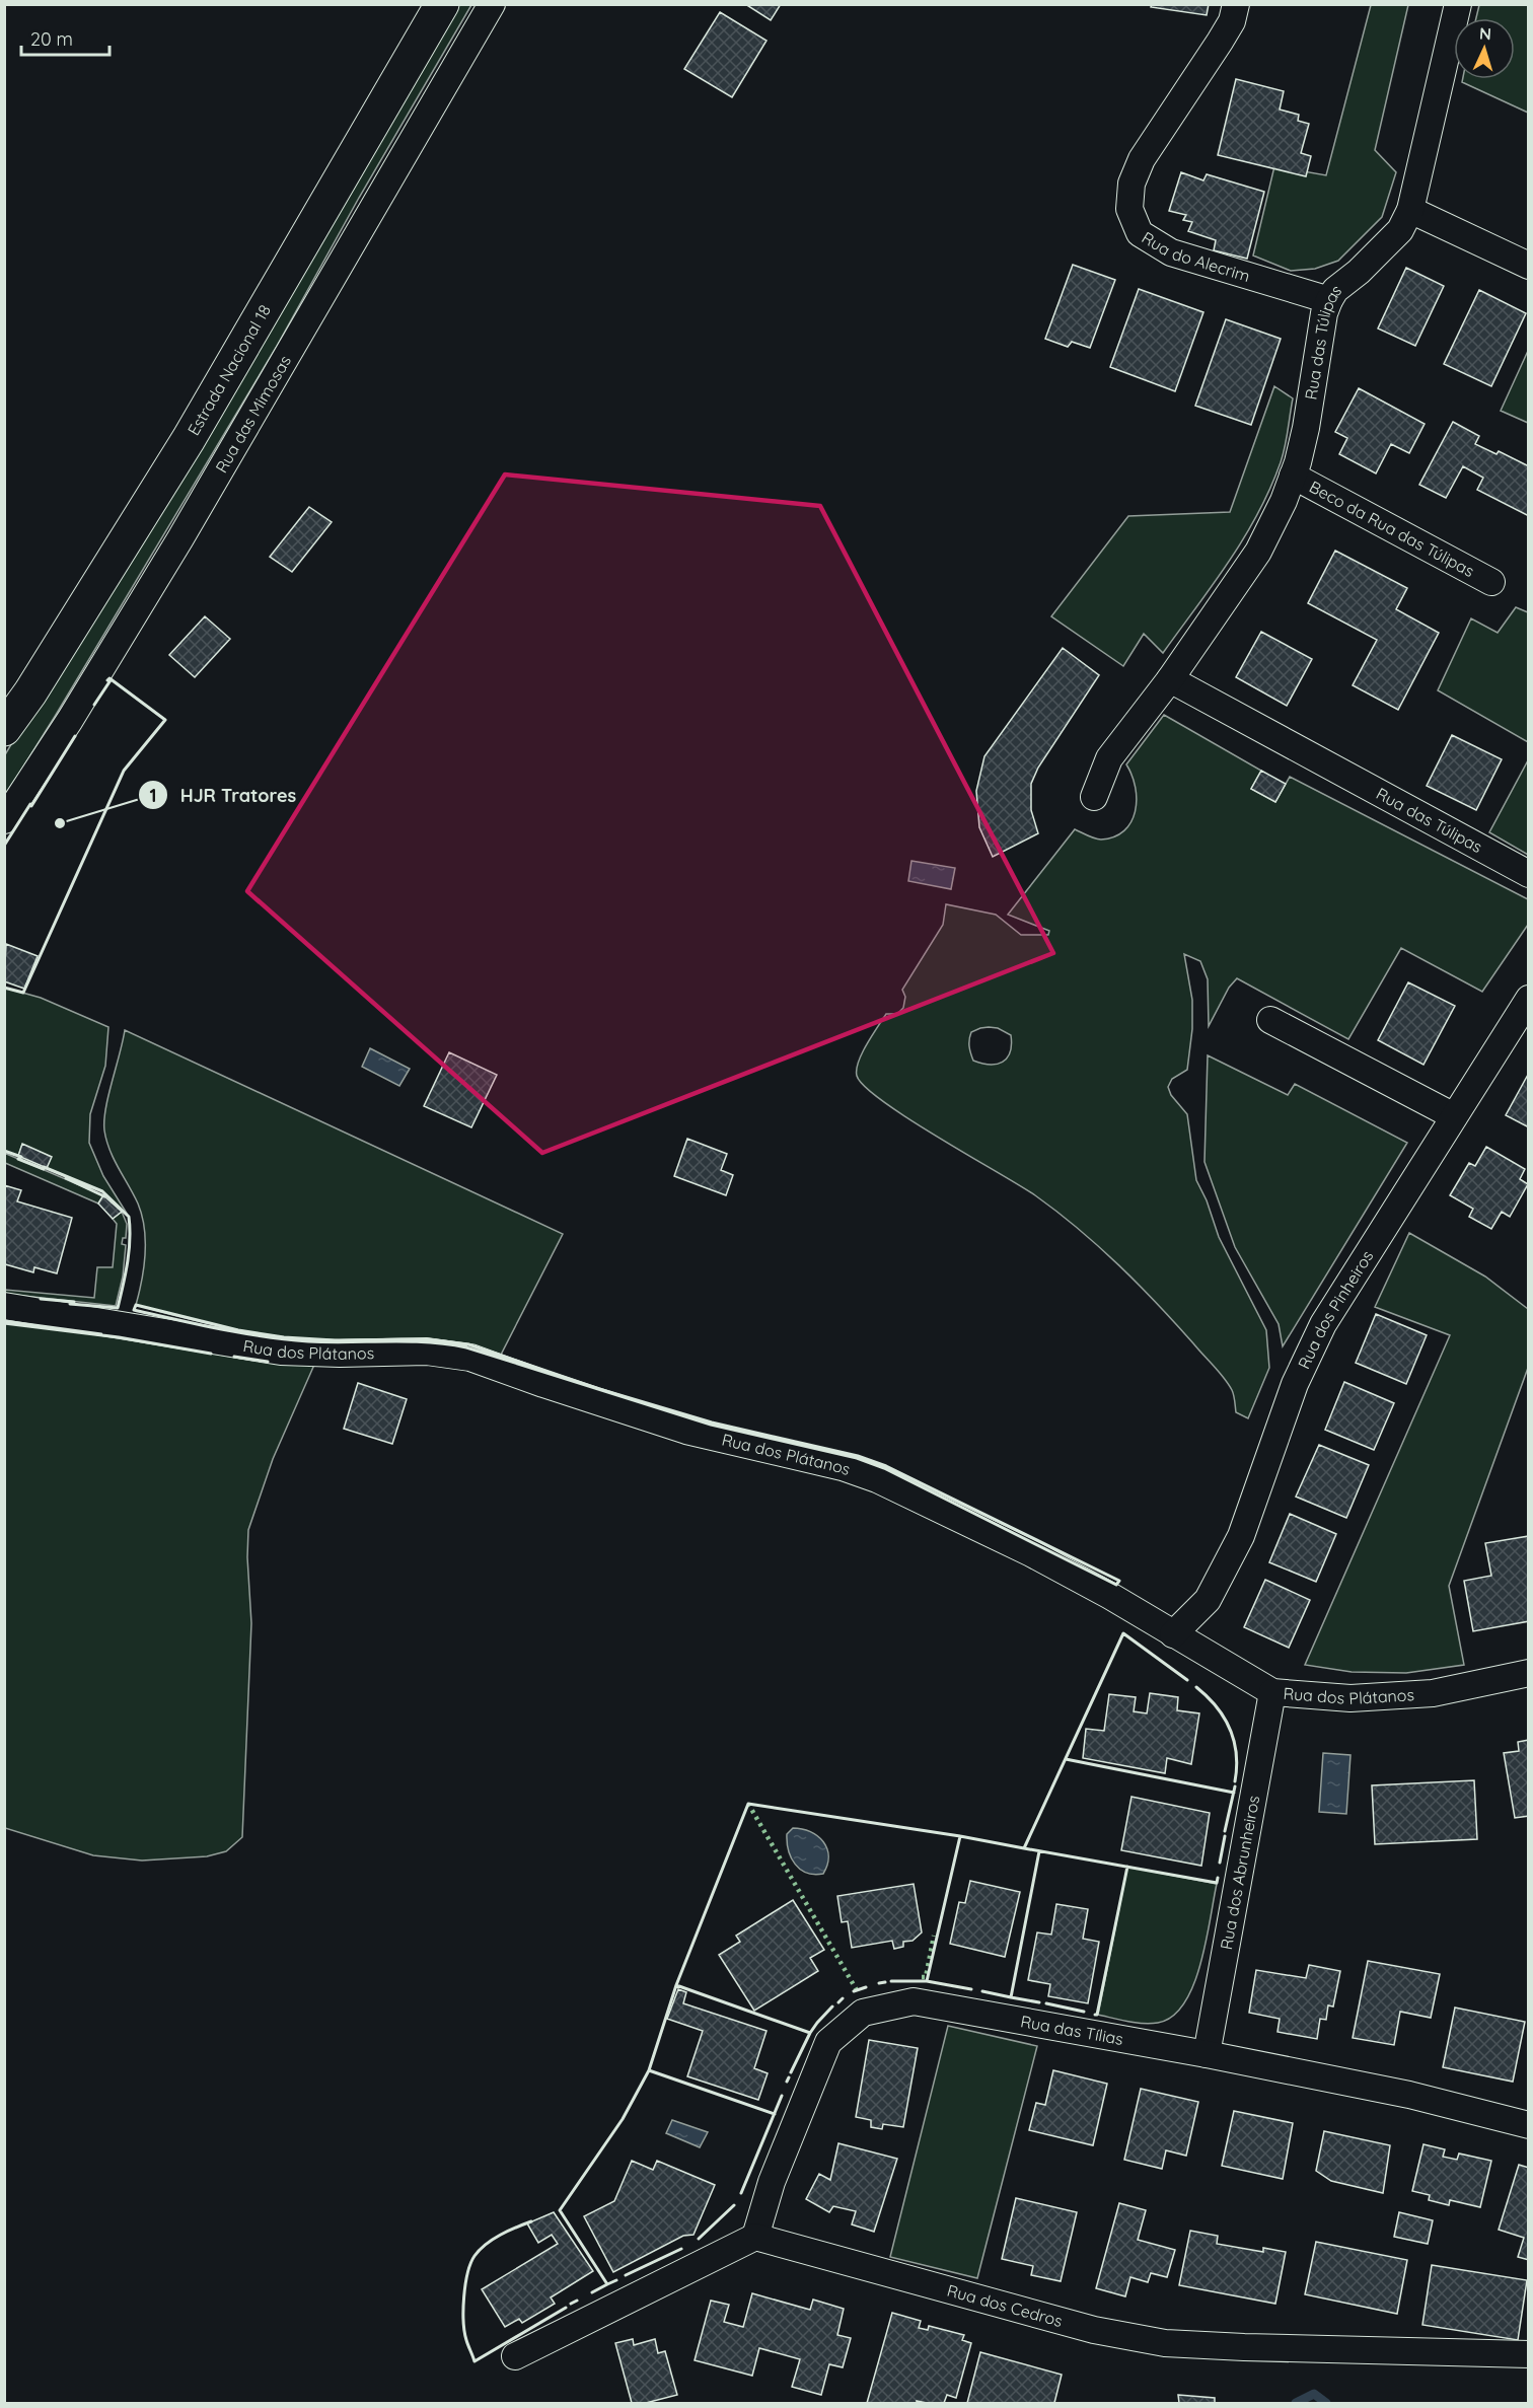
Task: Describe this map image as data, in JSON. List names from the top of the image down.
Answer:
{
  "streets": {
    "main road": ["Estrada Nacional 18"],
    "street": [
      "Rua do Alecrim",
      "Rua das Túlipas",
      "Rua das Mimosas",
      "Beco da Rua das Túlipas",
      "Rua dos Pinheiros",
      "Rua dos Plátanos",
      "Rua dos Abrunheiros",
      "Rua das Tílias",
      "Rua dos Cedros"
    ]
  },
  "crossings": [
    ["Rua do Alecrim", "Rua das Túlipas"],
    ["Rua das Túlipas", "Beco da Rua das Túlipas"],
    ["Rua dos Pinheiros", "Rua dos Plátanos"],
    ["Rua dos Plátanos", "Rua dos Abrunheiros"],
    ["Rua dos Abrunheiros", "Rua das Tílias"],
    ["Rua das Tílias", "Rua dos Cedros"]
  ],
  "places": ["HJR Tratores"],
  "scale_bar": "20 m",
  "north": "top"
}
